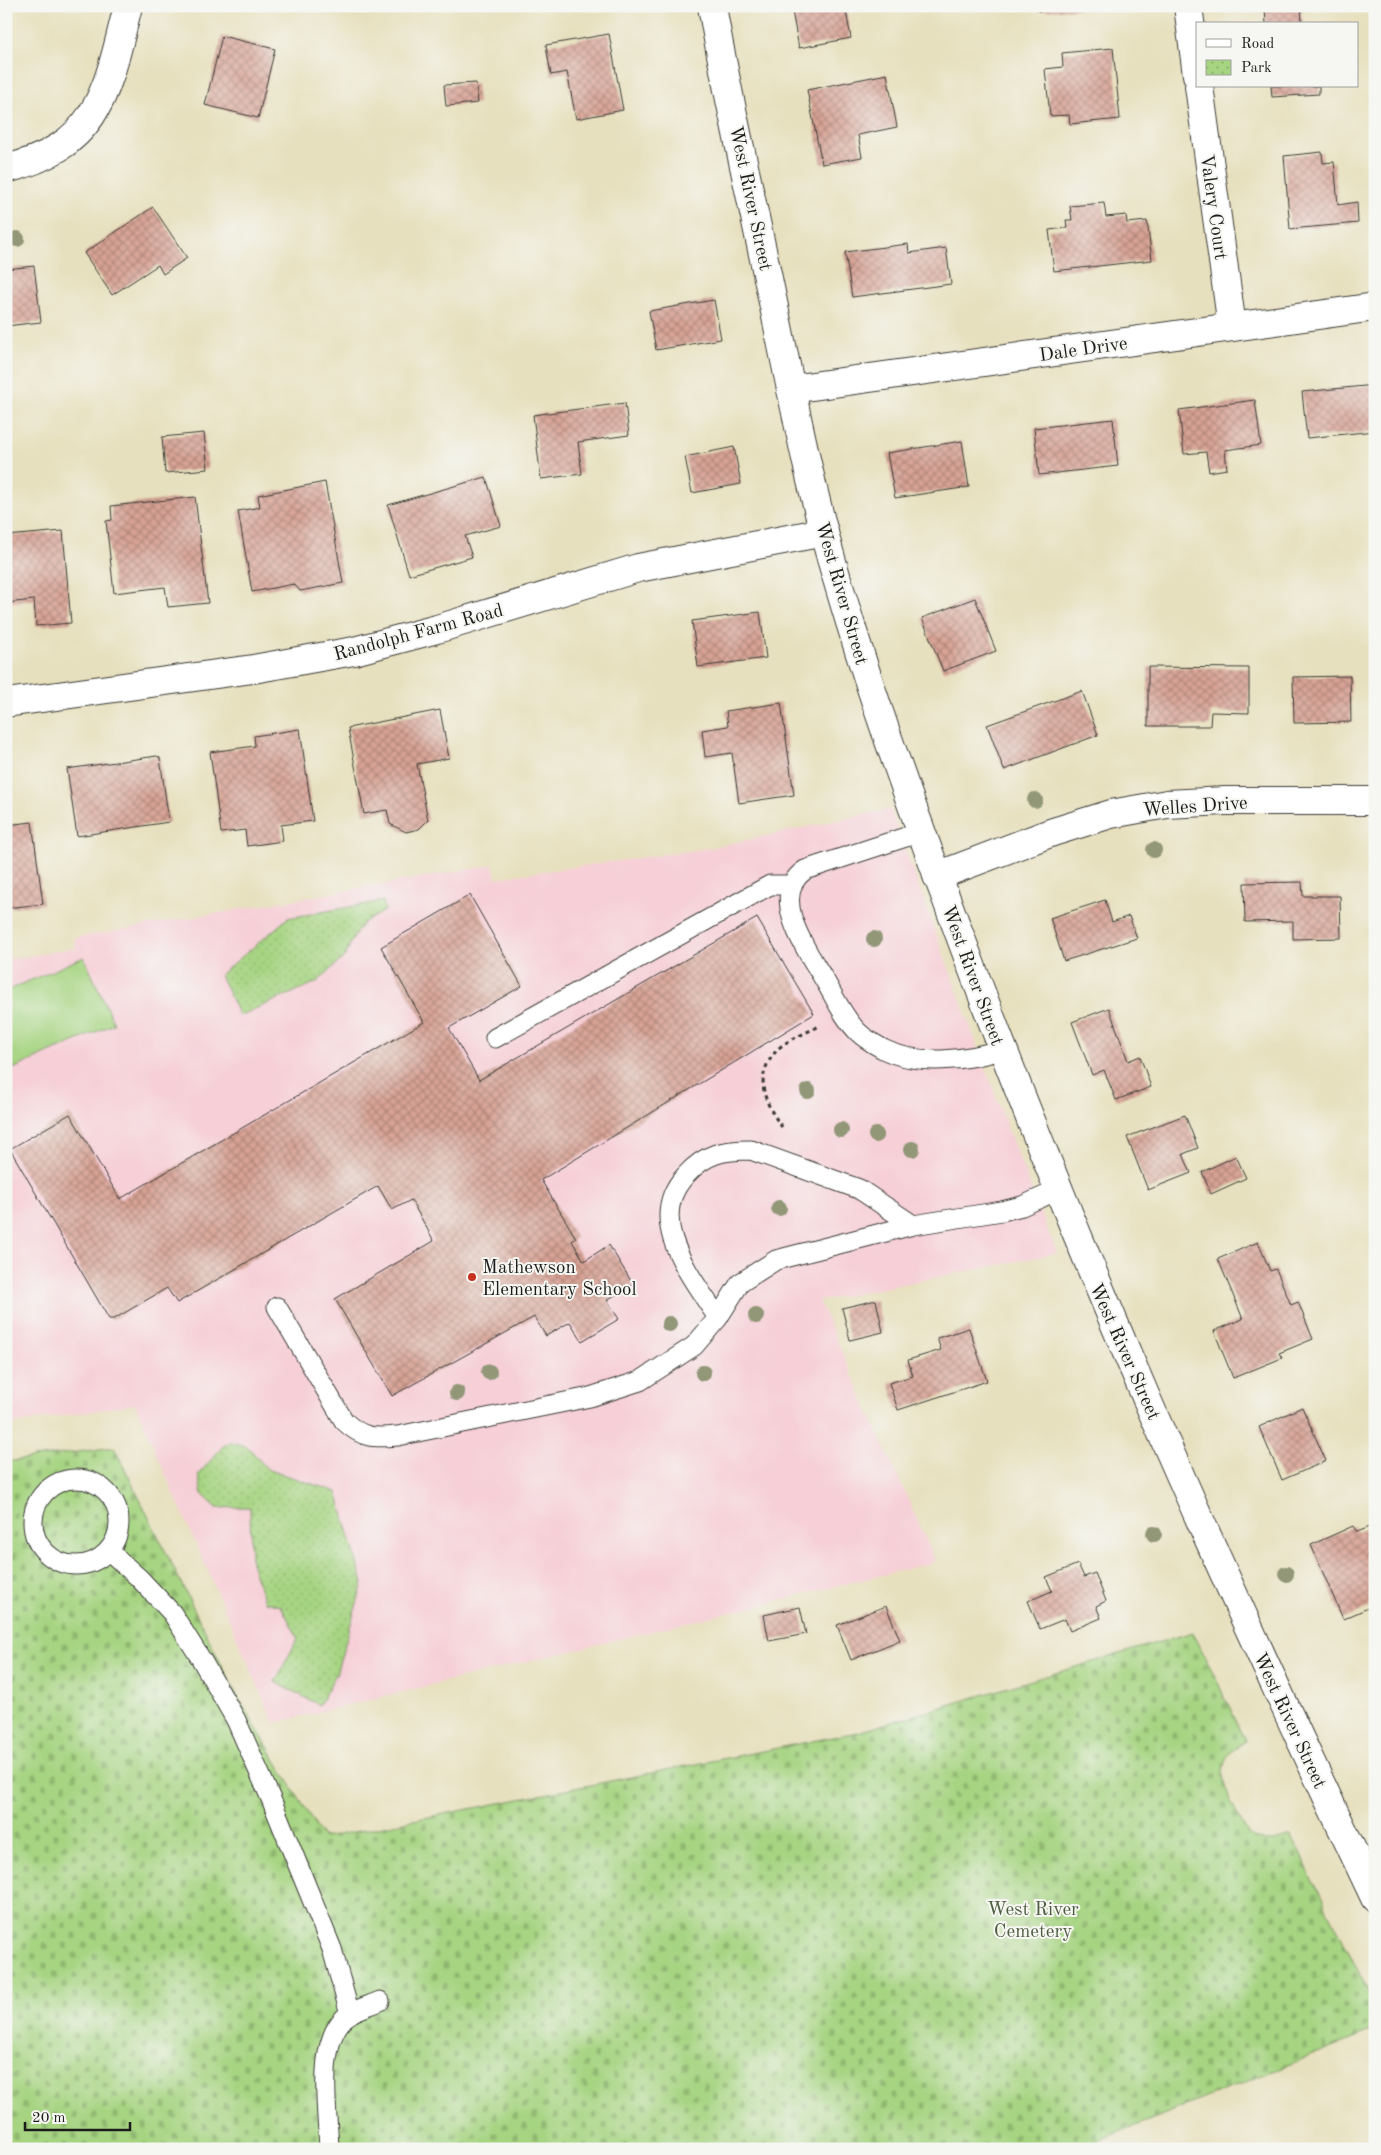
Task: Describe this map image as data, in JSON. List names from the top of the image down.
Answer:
{
  "streets": {
    "street": [
      "West River Street",
      "Valery Court",
      "Dale Drive",
      "Randolph Farm Road",
      "Welles Drive"
    ]
  },
  "crossings": [
    ["West River Street", "Dale Drive"],
    ["West River Street", "Randolph Farm Road"],
    ["West River Street", "Welles Drive"],
    ["Valery Court", "Dale Drive"]
  ],
  "parks": ["West River Cemetery"],
  "places": ["Mathewson Elementary School"],
  "legend": ["Road", "Park"],
  "scale_bar": "20 m"
}
